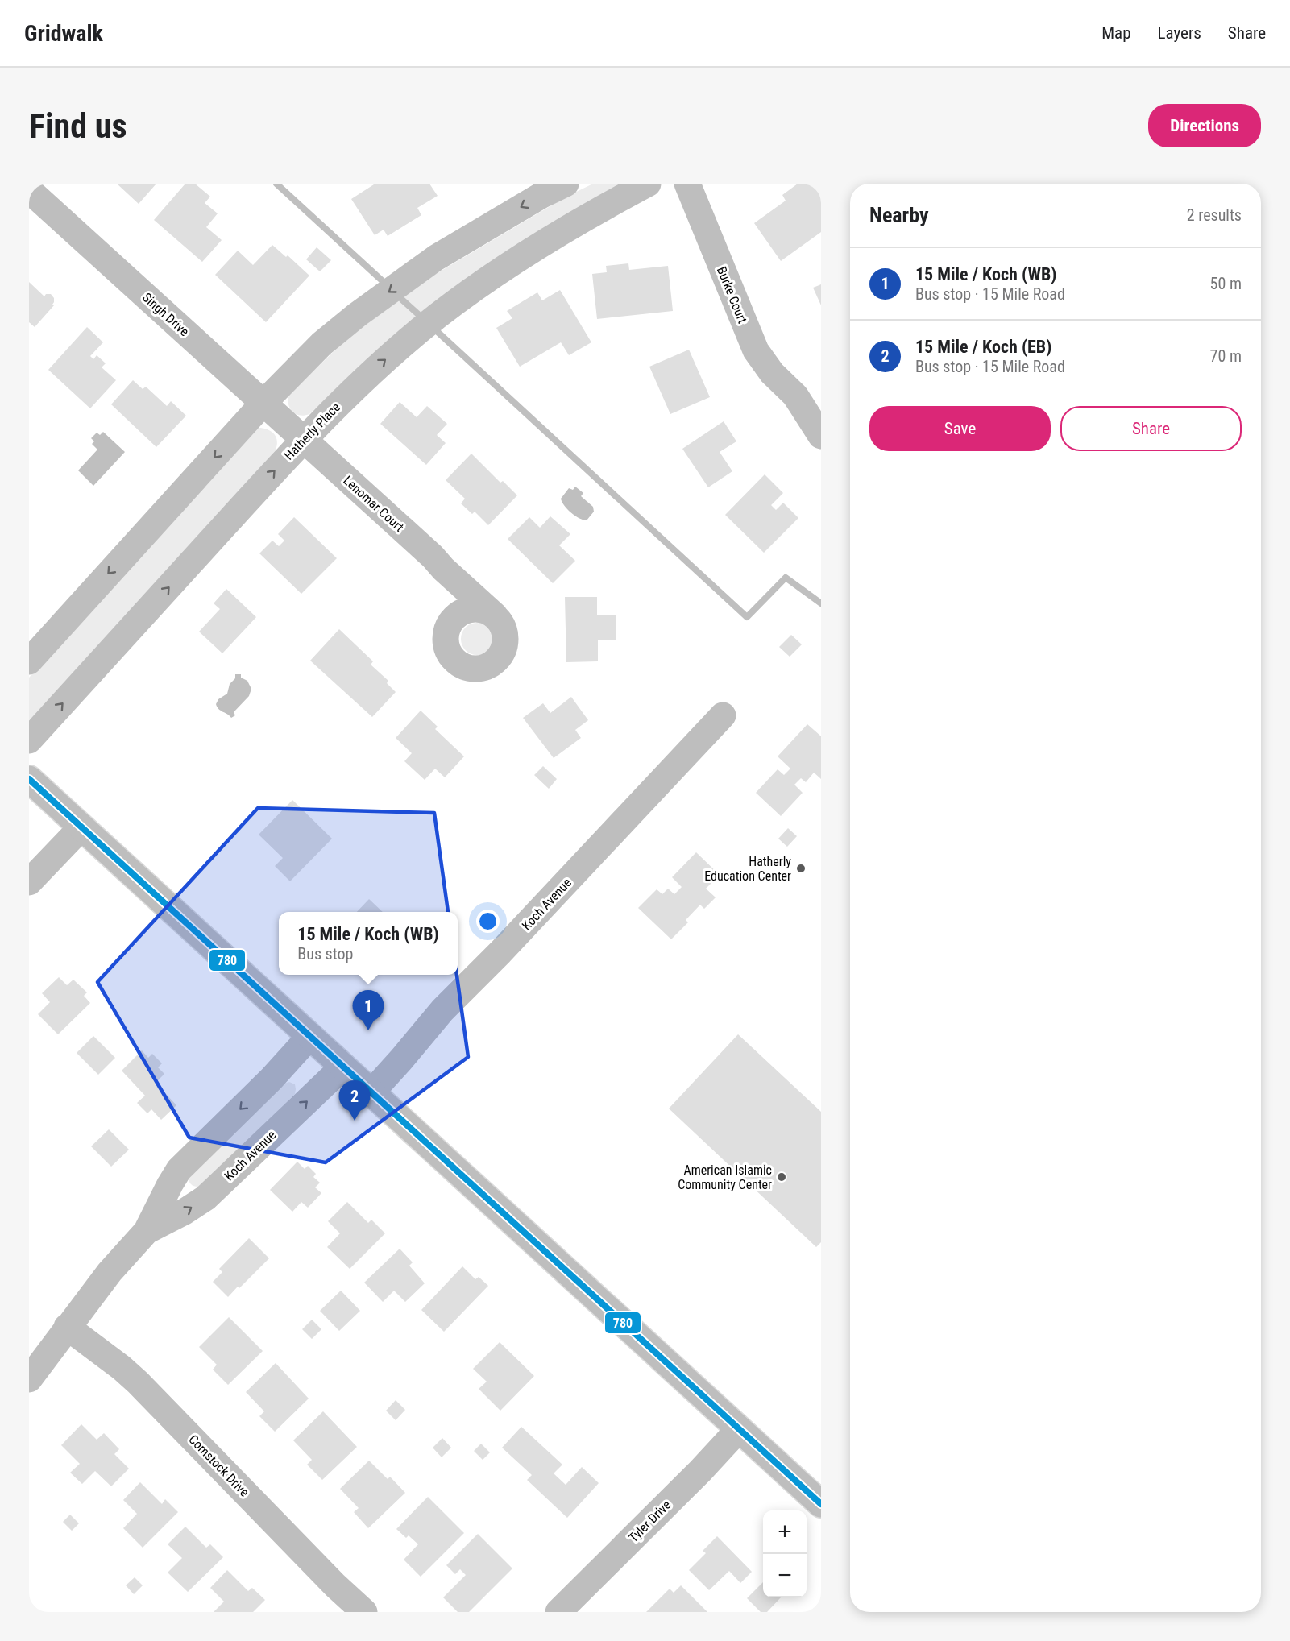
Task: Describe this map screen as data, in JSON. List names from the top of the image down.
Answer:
{
  "streets": {
    "street": [
      "Burke Court",
      "Singh Drive",
      "Hatherly Place",
      "Lenomar Court",
      "Koch Avenue",
      "Comstock Drive",
      "Tyler Drive"
    ]
  },
  "crossings": [
    ["Singh Drive", "Hatherly Place"],
    ["Singh Drive", "Lenomar Court"],
    ["Hatherly Place", "Lenomar Court"],
    ["Koch Avenue", "Comstock Drive"]
  ],
  "places": ["Hatherly Education Center", "American Islamic Community Center"],
  "lines": ["transit line 780"],
  "page": {
    "header": "Gridwalk",
    "nav": ["Map", "Layers", "Share"],
    "buttons": [
      "Directions",
      ["Save", "Share"]
    ],
    "title": "Find us",
    "heading": ["Nearby", "2 results"],
    "list": [
      {
        "mark": "1",
        "name": "15 Mile / Koch (WB)",
        "note": "Bus stop · 15 Mile Road",
        "value": "50 m"
      },
      {
        "mark": "2",
        "name": "15 Mile / Koch (EB)",
        "note": "Bus stop · 15 Mile Road",
        "value": "70 m"
      }
    ],
    "popup": ["15 Mile / Koch (WB)", "Bus stop"],
    "pins": ["1", "2"],
    "map_buttons": ["+", "−"]
  }
}
